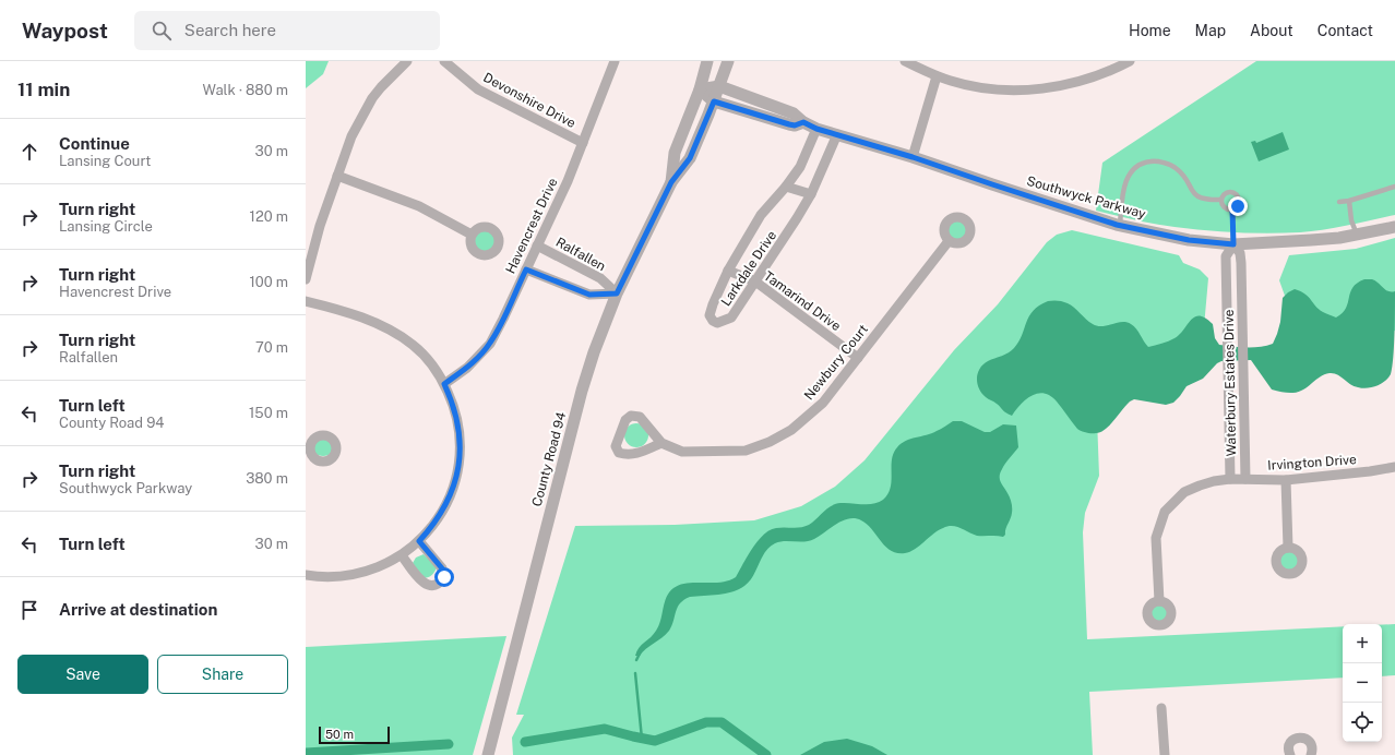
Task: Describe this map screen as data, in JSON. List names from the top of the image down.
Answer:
{
  "streets": {
    "street": [
      "Devonshire Drive",
      "Southwyck Parkway",
      "Havencrest Drive",
      "Ralfallen",
      "Larkdale Drive",
      "Tamarind Drive",
      "Newbury Court",
      "Waterbury Estates Drive",
      "County Road 94",
      "Irvington Drive"
    ]
  },
  "crossings": [
    ["Devonshire Drive", "Havencrest Drive"],
    ["Southwyck Parkway", "Larkdale Drive"],
    ["Southwyck Parkway", "Waterbury Estates Drive"],
    ["Southwyck Parkway", "County Road 94"],
    ["Havencrest Drive", "Ralfallen"],
    ["Ralfallen", "County Road 94"],
    ["Larkdale Drive", "Tamarind Drive"],
    ["Tamarind Drive", "Newbury Court"],
    ["Waterbury Estates Drive", "Irvington Drive"]
  ],
  "scale_bar": "50 m",
  "page": {
    "header": "Waypost",
    "search": "Search here",
    "nav": [
      "Home",
      "Map",
      "About",
      "Contact"
    ],
    "heading": ["11 min", "Walk · 880 m"],
    "list": [
      ["Continue", "Lansing Court", "30 m"],
      ["Turn right", "Lansing Circle", "120 m"],
      ["Turn right", "Havencrest Drive", "100 m"],
      ["Turn right", "Ralfallen", "70 m"],
      ["Turn left", "County Road 94", "150 m"],
      ["Turn right", "Southwyck Parkway", "380 m"],
      ["Turn left", "30 m"],
      "Arrive at destination"
    ],
    "map_buttons": ["+", "−"],
    "buttons": ["Save", "Share"],
    "scale": "50 m"
  }
}
